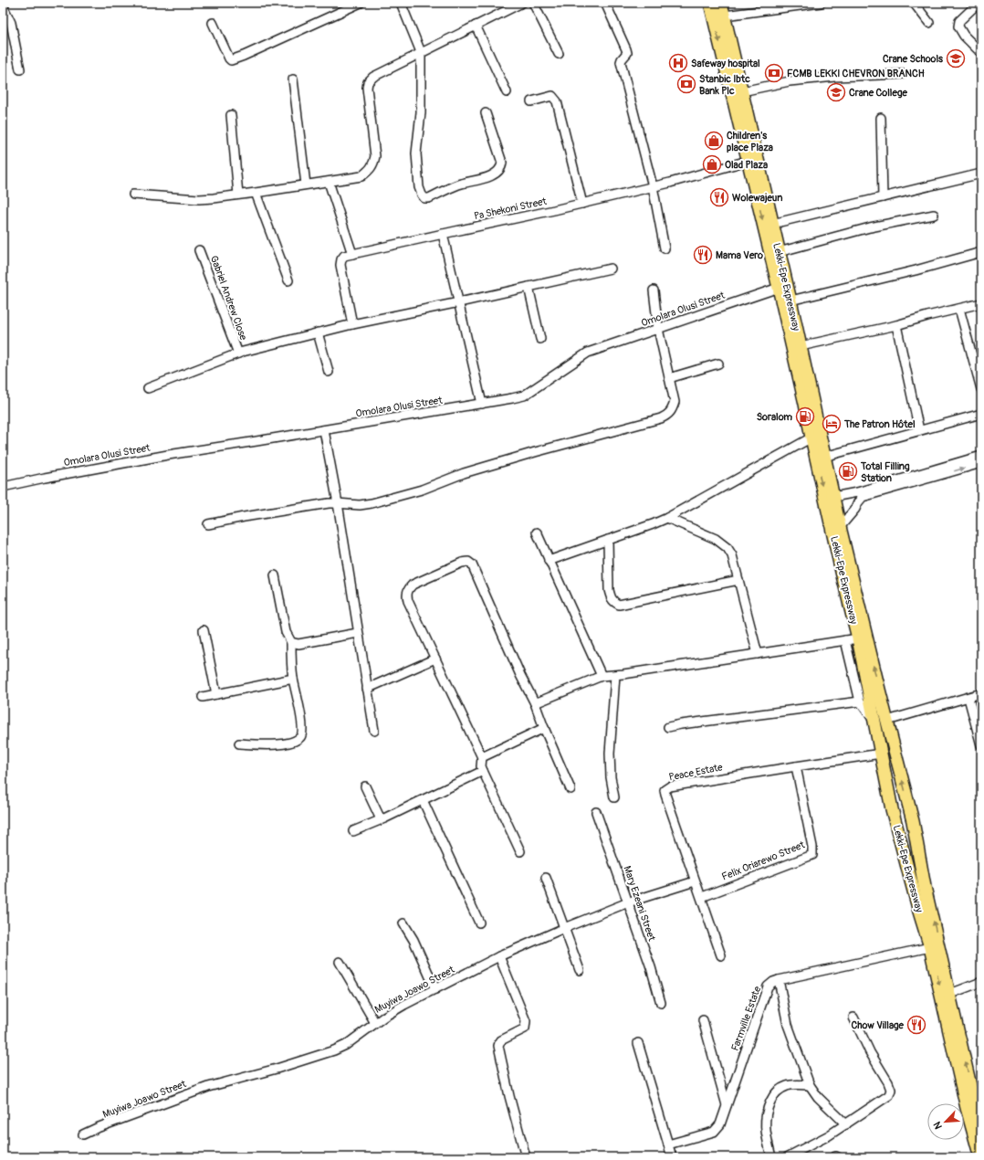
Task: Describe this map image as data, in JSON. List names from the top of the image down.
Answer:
{
  "streets": {
    "highway": ["Lekki-Epe Expressway"],
    "street": [
      "Pa Shekoni Street",
      "Gabriel Andrew Close",
      "Omolara Olusi Street",
      "Peace Estate",
      "Felix Oriarewo Street",
      "Mary Ezeani Street",
      "Muyiwa Joawo Street",
      "Farmville Estate"
    ]
  },
  "crossings": [
    ["Pa Shekoni Street", "Lekki-Epe Expressway"],
    ["Lekki-Epe Expressway", "Omolara Olusi Street"],
    ["Lekki-Epe Expressway", "Peace Estate"],
    ["Lekki-Epe Expressway", "Farmville Estate"],
    ["Peace Estate", "Felix Oriarewo Street"],
    ["Peace Estate", "Muyiwa Joawo Street"],
    ["Mary Ezeani Street", "Muyiwa Joawo Street"]
  ],
  "places": {
    "school or university": ["Crane Schools", "Crane College"],
    "hospital": ["Safeway hospital"],
    "bank": ["FCMB LEKKI CHEVRON BRANCH", "Stanbic Ibtc Bank Plc"],
    "shop": ["Children's place Plaza", "Olad Plaza"],
    "restaurant": ["Wolewajeun", "Mama Vero", "Chow Village"],
    "fuel station": ["Soralom", "Total Filling Station"],
    "hotel": ["The Patron Hôtel"]
  },
  "north": "bottom left"
}
